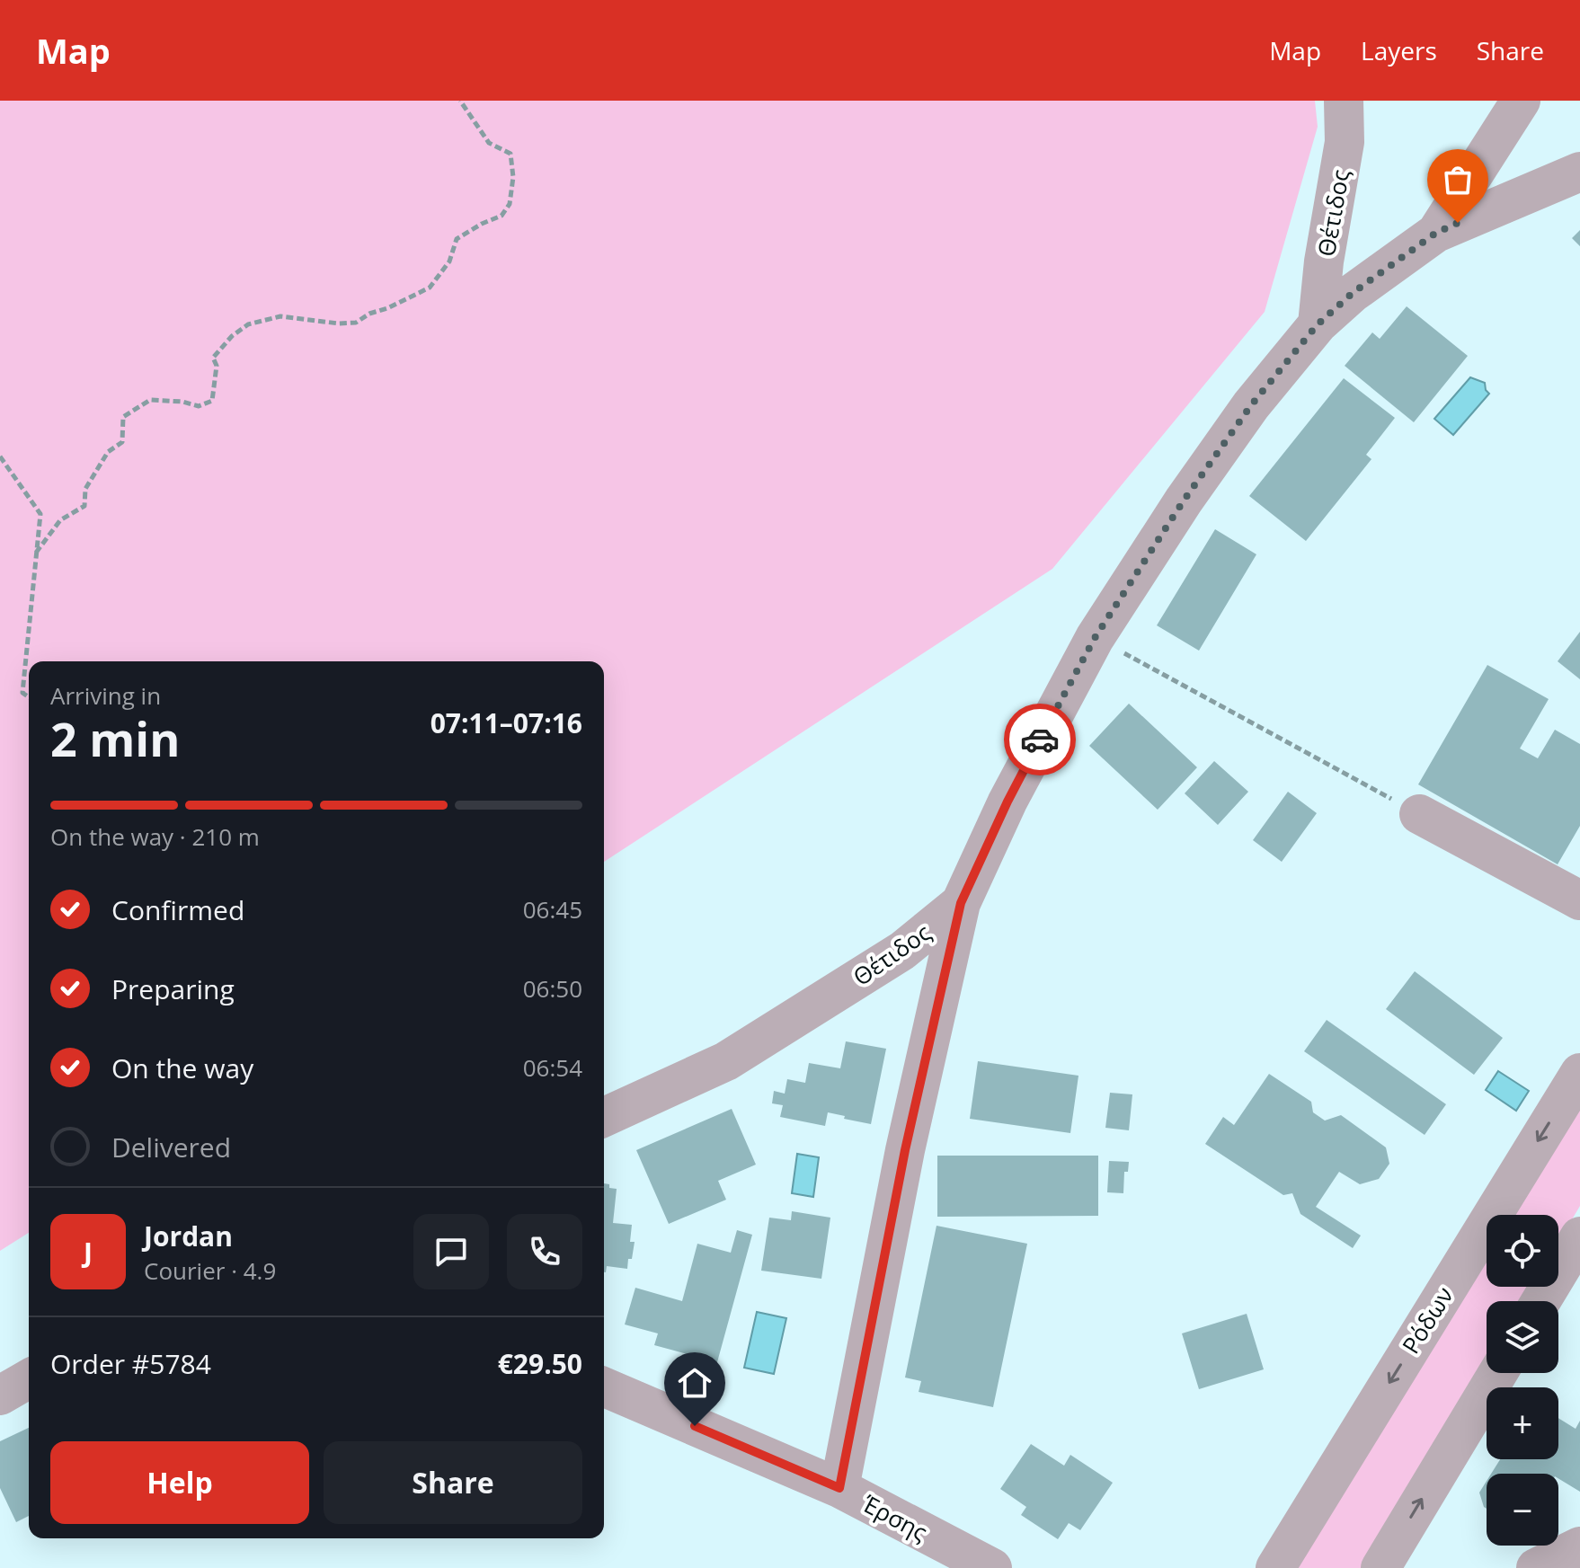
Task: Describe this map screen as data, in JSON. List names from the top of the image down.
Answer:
{
  "streets": {
    "street": ["Θέτιδος", "Ρόδων", "Έρσης"]
  },
  "page": {
    "header": "Map",
    "nav": ["Map", "Layers", "Share"],
    "heading": ["2 min", "Arriving in", "07:11–07:16"],
    "panel": [
      "Jordan",
      "Courier · 4.9",
      "Order #5784",
      "€29.50"
    ],
    "bar": "On the way · 210 m",
    "list": [
      ["Confirmed", "06:45"],
      ["Preparing", "06:50"],
      ["On the way", "06:54"],
      "Delivered"
    ],
    "round": "J",
    "map_buttons": ["+", "−"],
    "buttons": ["Help", "Share"]
  }
}
